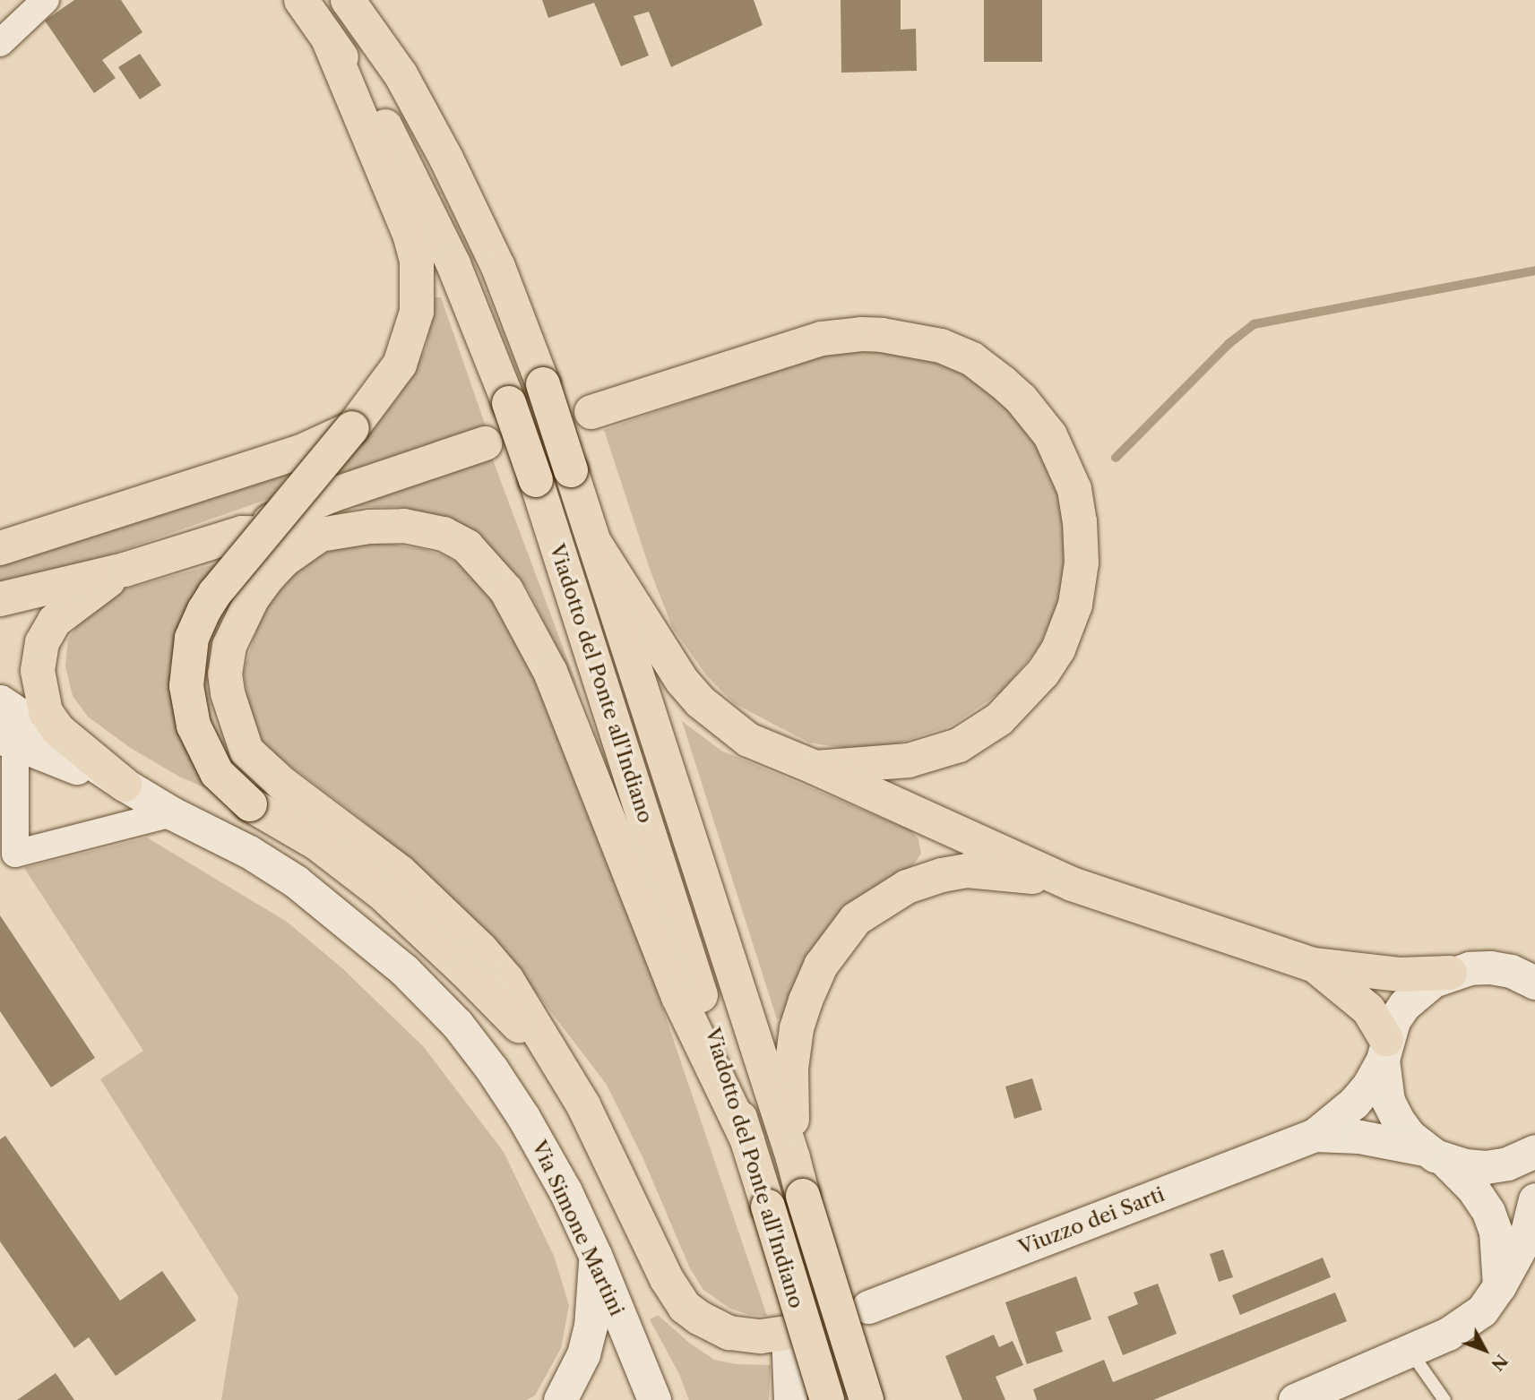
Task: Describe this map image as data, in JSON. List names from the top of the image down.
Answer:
{
  "streets": {
    "highway": ["Viadotto del Ponte all'Indiano"],
    "street": ["Viuzzo dei Sarti", "Via Simone Martini"]
  },
  "north": "bottom right"
}
